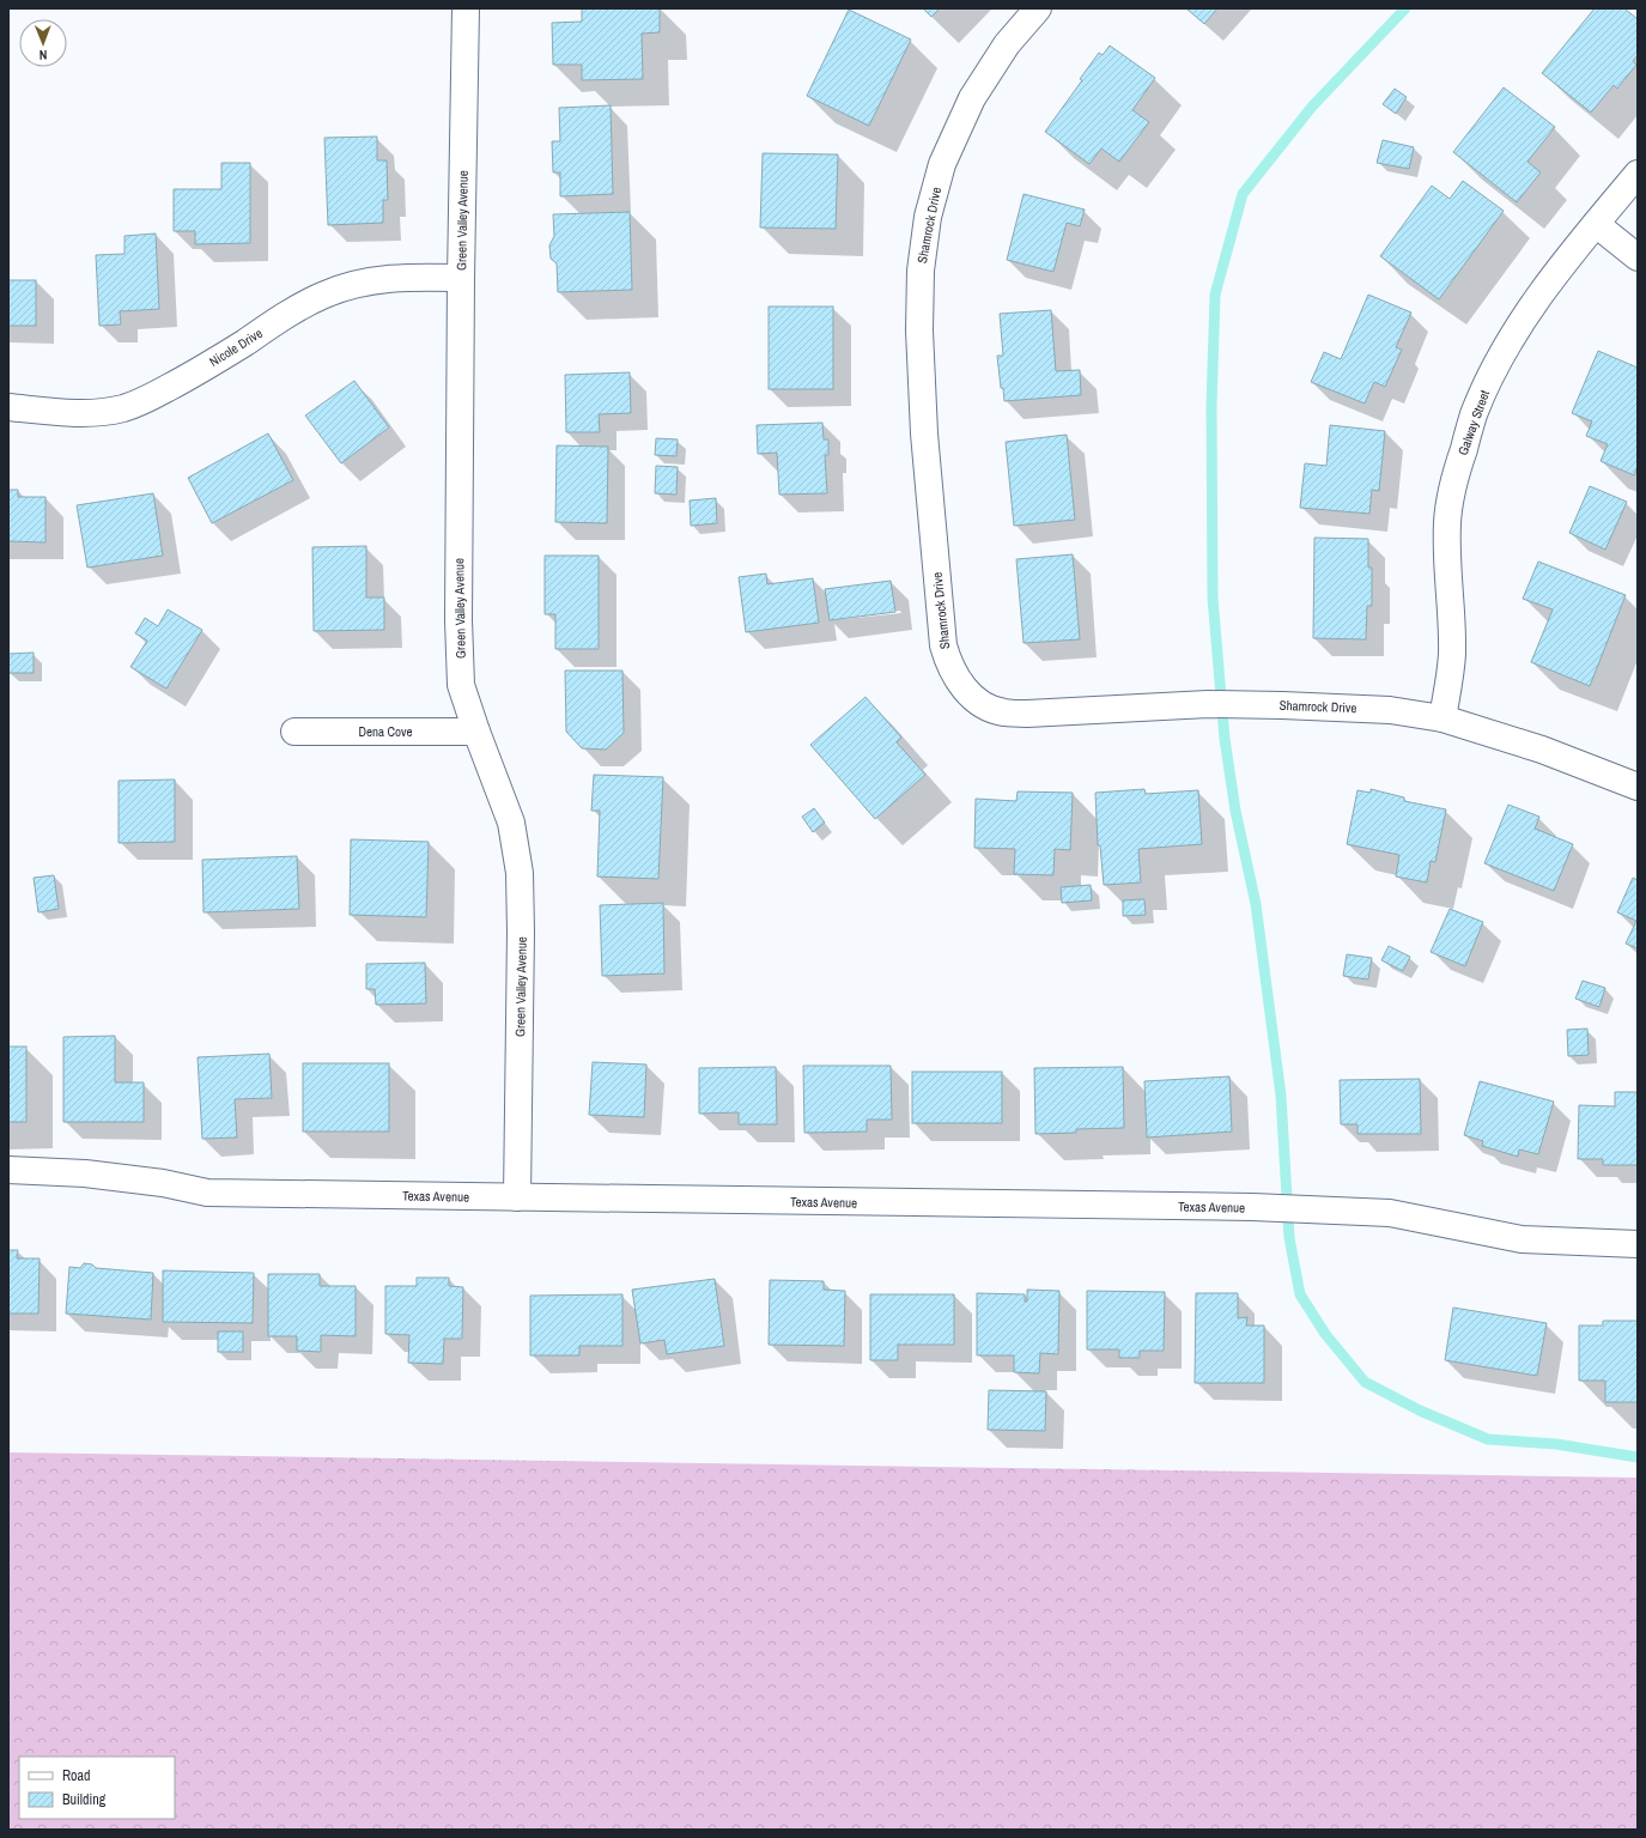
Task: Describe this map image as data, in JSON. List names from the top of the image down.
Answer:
{
  "streets": {
    "street": [
      "Green Valley Avenue",
      "Shamrock Drive",
      "Nicole Drive",
      "Galway Street",
      "Dena Cove",
      "Texas Avenue"
    ]
  },
  "crossings": [
    ["Green Valley Avenue", "Nicole Drive"],
    ["Green Valley Avenue", "Dena Cove"],
    ["Green Valley Avenue", "Texas Avenue"],
    ["Shamrock Drive", "Galway Street"]
  ],
  "legend": ["Road", "Building"],
  "north": "bottom"
}
